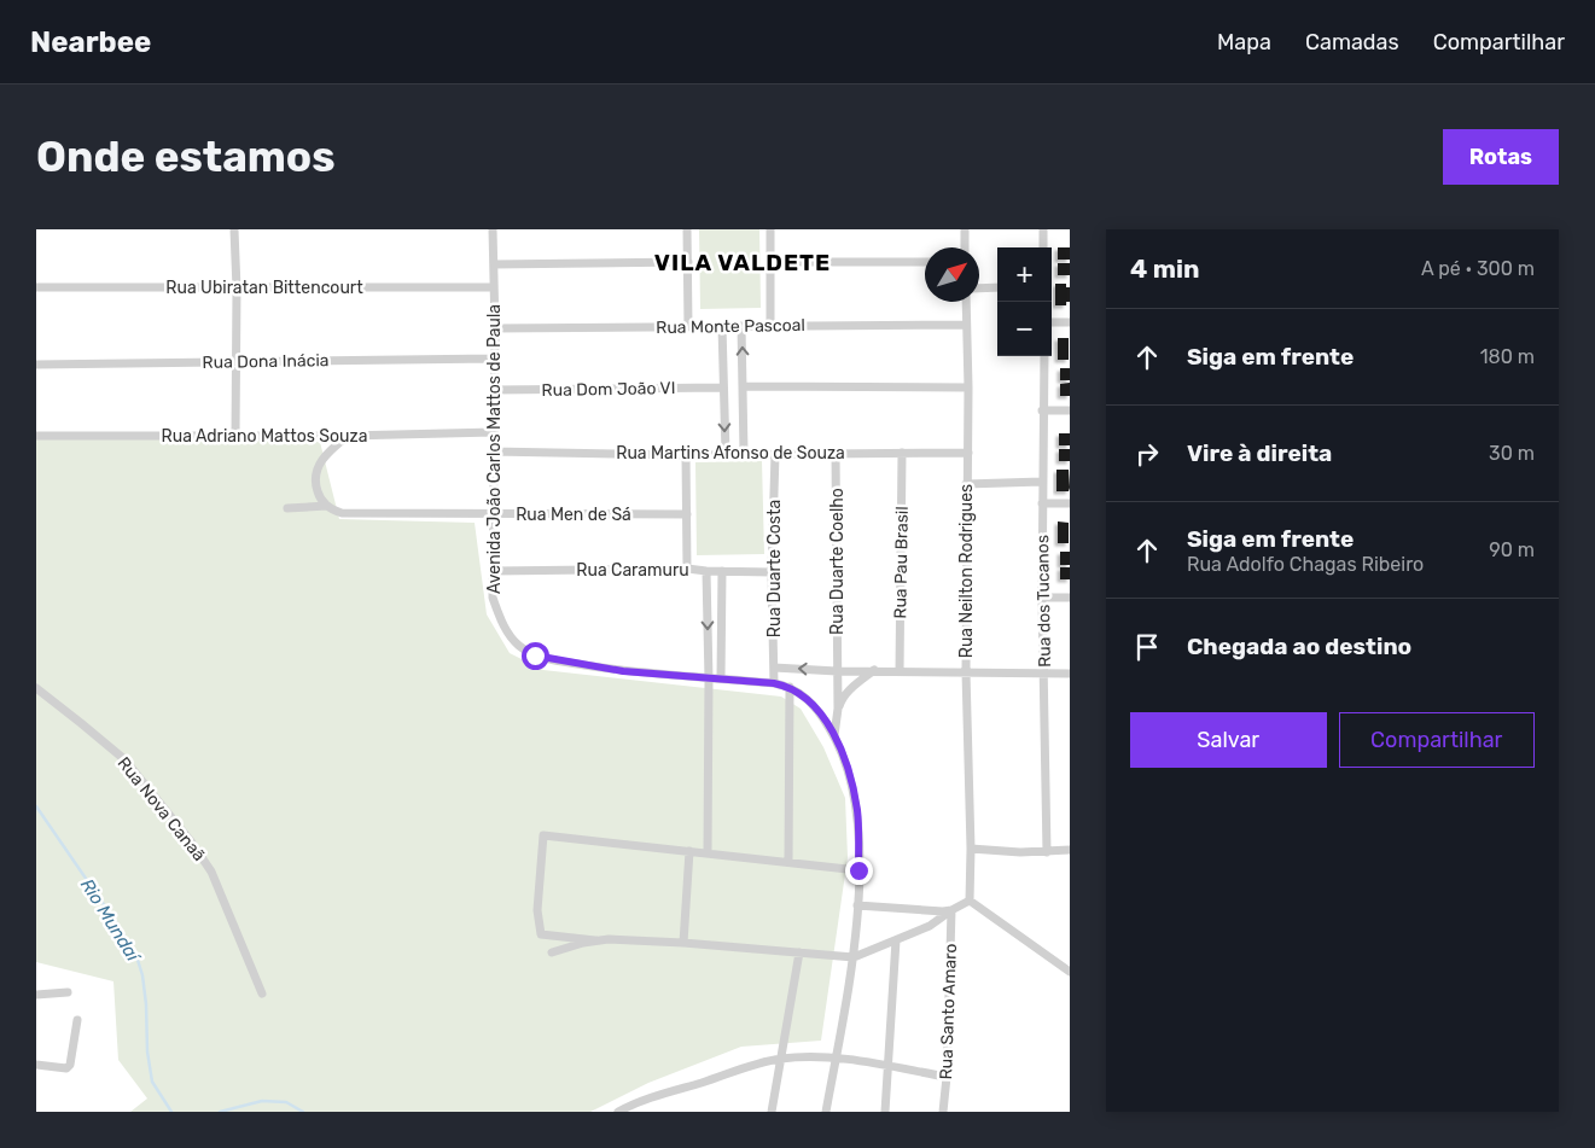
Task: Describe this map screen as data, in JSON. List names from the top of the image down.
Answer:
{
  "streets": {
    "street": [
      "Rua Ubiratan Bittencourt",
      "Rua Monte Pascoal",
      "Rua Dona Inácia",
      "Rua Dom João VI",
      "Rua Adriano Mattos Souza",
      "Avenida João Carlos Mattos de Paula",
      "Rua Martins Afonso de Souza",
      "Rua Men de Sá",
      "Rua Duarte Coelho",
      "Rua Pau Brasil",
      "Rua Duarte Costa",
      "Rua Caramuru",
      "Rua Neilton Rodrigues",
      "Rua dos Tucanos",
      "Rua Nova Canaã",
      "Rua Santo Amaro"
    ]
  },
  "crossings": [
    ["Rua Ubiratan Bittencourt", "Avenida João Carlos Mattos de Paula"],
    ["Rua Monte Pascoal", "Avenida João Carlos Mattos de Paula"],
    ["Rua Monte Pascoal", "Rua Neilton Rodrigues"],
    ["Rua Dona Inácia", "Avenida João Carlos Mattos de Paula"],
    ["Rua Dom João VI", "Avenida João Carlos Mattos de Paula"],
    ["Rua Adriano Mattos Souza", "Avenida João Carlos Mattos de Paula"],
    ["Avenida João Carlos Mattos de Paula", "Rua Martins Afonso de Souza"],
    ["Avenida João Carlos Mattos de Paula", "Rua Men de Sá"],
    ["Avenida João Carlos Mattos de Paula", "Rua Duarte Coelho"],
    ["Avenida João Carlos Mattos de Paula", "Rua Duarte Costa"],
    ["Avenida João Carlos Mattos de Paula", "Rua Caramuru"],
    ["Rua Martins Afonso de Souza", "Rua Duarte Coelho"],
    ["Rua Martins Afonso de Souza", "Rua Pau Brasil"],
    ["Rua Martins Afonso de Souza", "Rua Duarte Costa"],
    ["Rua Martins Afonso de Souza", "Rua Neilton Rodrigues"],
    ["Rua Duarte Costa", "Rua Caramuru"]
  ],
  "districts": ["VILA VALDETE"],
  "water": ["Rio Mundaí"],
  "north": "top right",
  "page": {
    "header": "Nearbee",
    "nav": ["Mapa", "Camadas", "Compartilhar"],
    "buttons": [
      "Rotas",
      ["Salvar", "Compartilhar"]
    ],
    "title": "Onde estamos",
    "heading": ["4 min", "A pé · 300 m"],
    "map_buttons": ["+", "−"],
    "list": [
      ["Siga em frente", "180 m"],
      ["Vire à direita", "30 m"],
      ["Siga em frente", "Rua Adolfo Chagas Ribeiro", "90 m"],
      "Chegada ao destino"
    ]
  }
}
